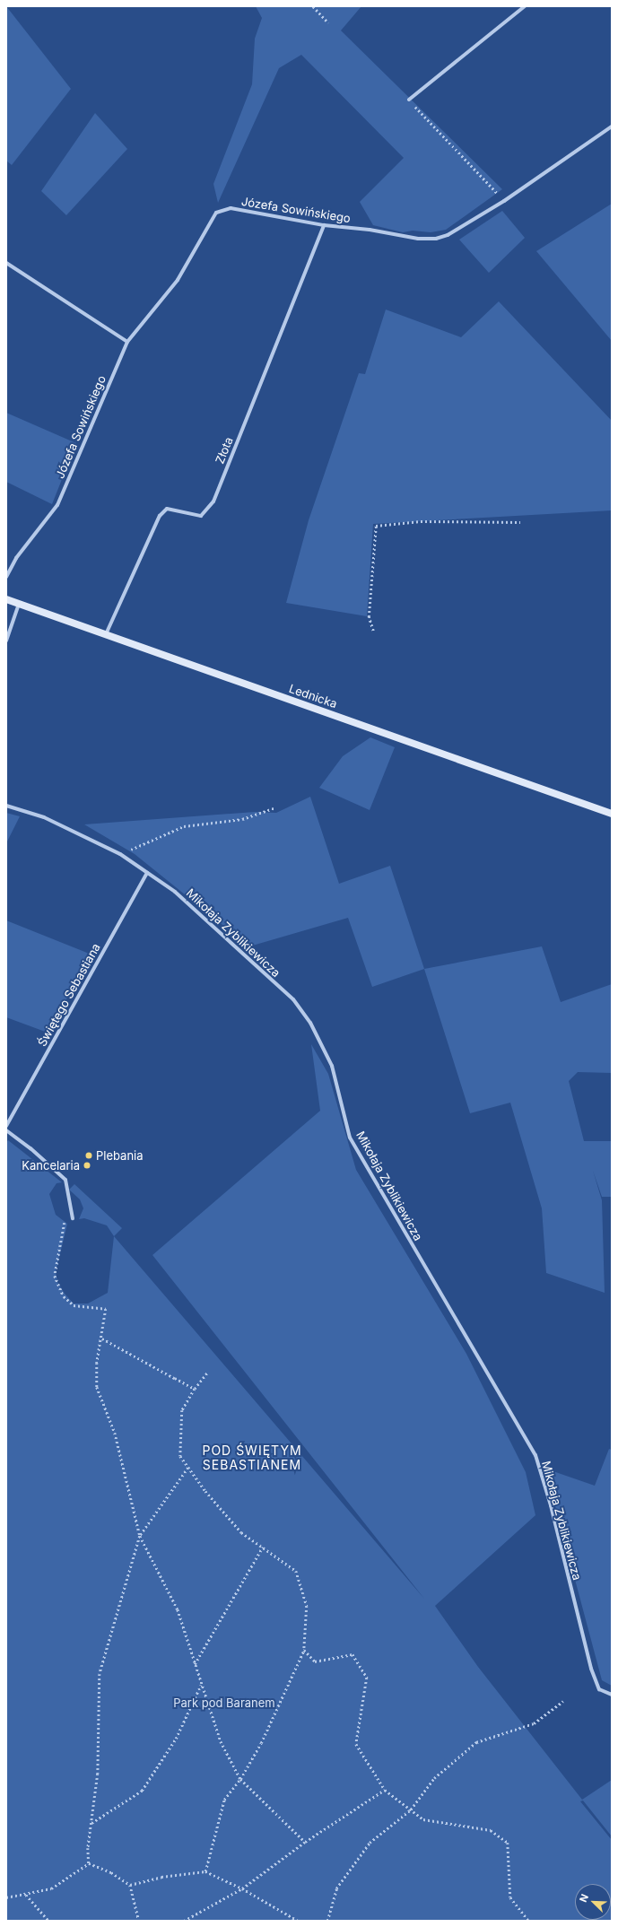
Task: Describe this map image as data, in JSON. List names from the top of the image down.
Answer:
{
  "streets": {
    "main road": ["Lednicka"],
    "street": [
      "Józefa Sowińskiego",
      "Złota",
      "Mikołaja Zyblikiewicza",
      "Świętego Sebastiana"
    ]
  },
  "crossings": [
    ["Józefa Sowińskiego", "Złota"],
    ["Złota", "Lednicka"],
    ["Mikołaja Zyblikiewicza", "Świętego Sebastiana"]
  ],
  "districts": ["POD ŚWIĘTYM SEBASTIANEM"],
  "parks": ["Park pod Baranem"],
  "places": ["Plebania", "Kancelaria"],
  "north": "top left"
}
